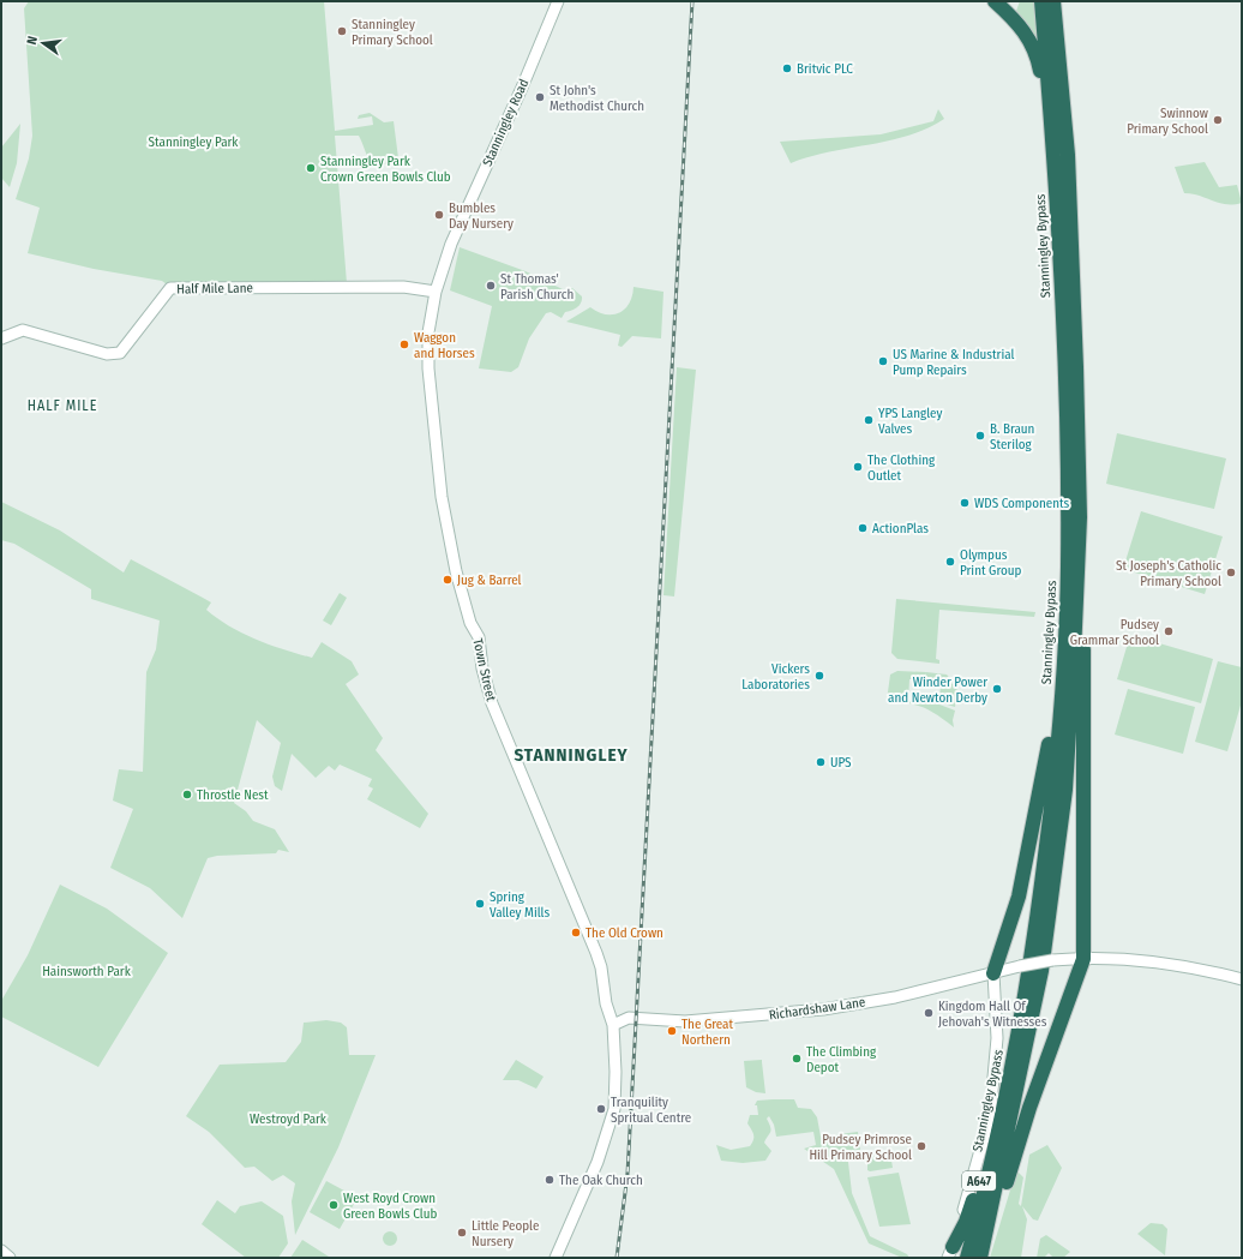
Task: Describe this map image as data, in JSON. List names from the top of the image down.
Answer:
{
  "streets": {
    "highway": ["Stanningley Bypass", "A647"],
    "main road": [
      "Stanningley Road",
      "Half Mile Lane",
      "Town Street",
      "Richardshaw Lane"
    ]
  },
  "crossings": [
    ["Stanningley Road", "Town Street"],
    ["Stanningley Bypass", "A647"],
    ["Half Mile Lane", "Town Street"],
    ["Town Street", "Richardshaw Lane"]
  ],
  "districts": ["HALF MILE", "STANNINGLEY"],
  "parks": ["Stanningley Park", "Hainsworth Park", "Westroyd Park"],
  "places": [
    "Stanningley Primary School",
    "Britvic PLC",
    "St John's Methodist Church",
    "Swinnow Primary School",
    "Stanningley Park Crown Green Bowls Club",
    "Bumbles Day Nursery",
    "St Thomas' Parish Church",
    "Waggon and Horses",
    "US Marine & Industrial Pump Repairs",
    "YPS Langley Valves",
    "B. Braun Sterilog",
    "The Clothing Outlet",
    "WDS Components",
    "ActionPlas",
    "Olympus Print Group",
    "St Joseph's Catholic Primary School",
    "Jug & Barrel",
    "Pudsey Grammar School",
    "Vickers Laboratories",
    "Winder Power and Newton Derby",
    "UPS",
    "Throstle Nest",
    "Spring Valley Mills",
    "The Old Crown",
    "Kingdom Hall Of Jehovah's Witnesses",
    "The Great Northern",
    "The Climbing Depot",
    "Tranquility Spritual Centre",
    "Pudsey Primrose Hill Primary School",
    "The Oak Church",
    "West Royd Crown Green Bowls Club",
    "Little People Nursery"
  ],
  "north": "left"
}
